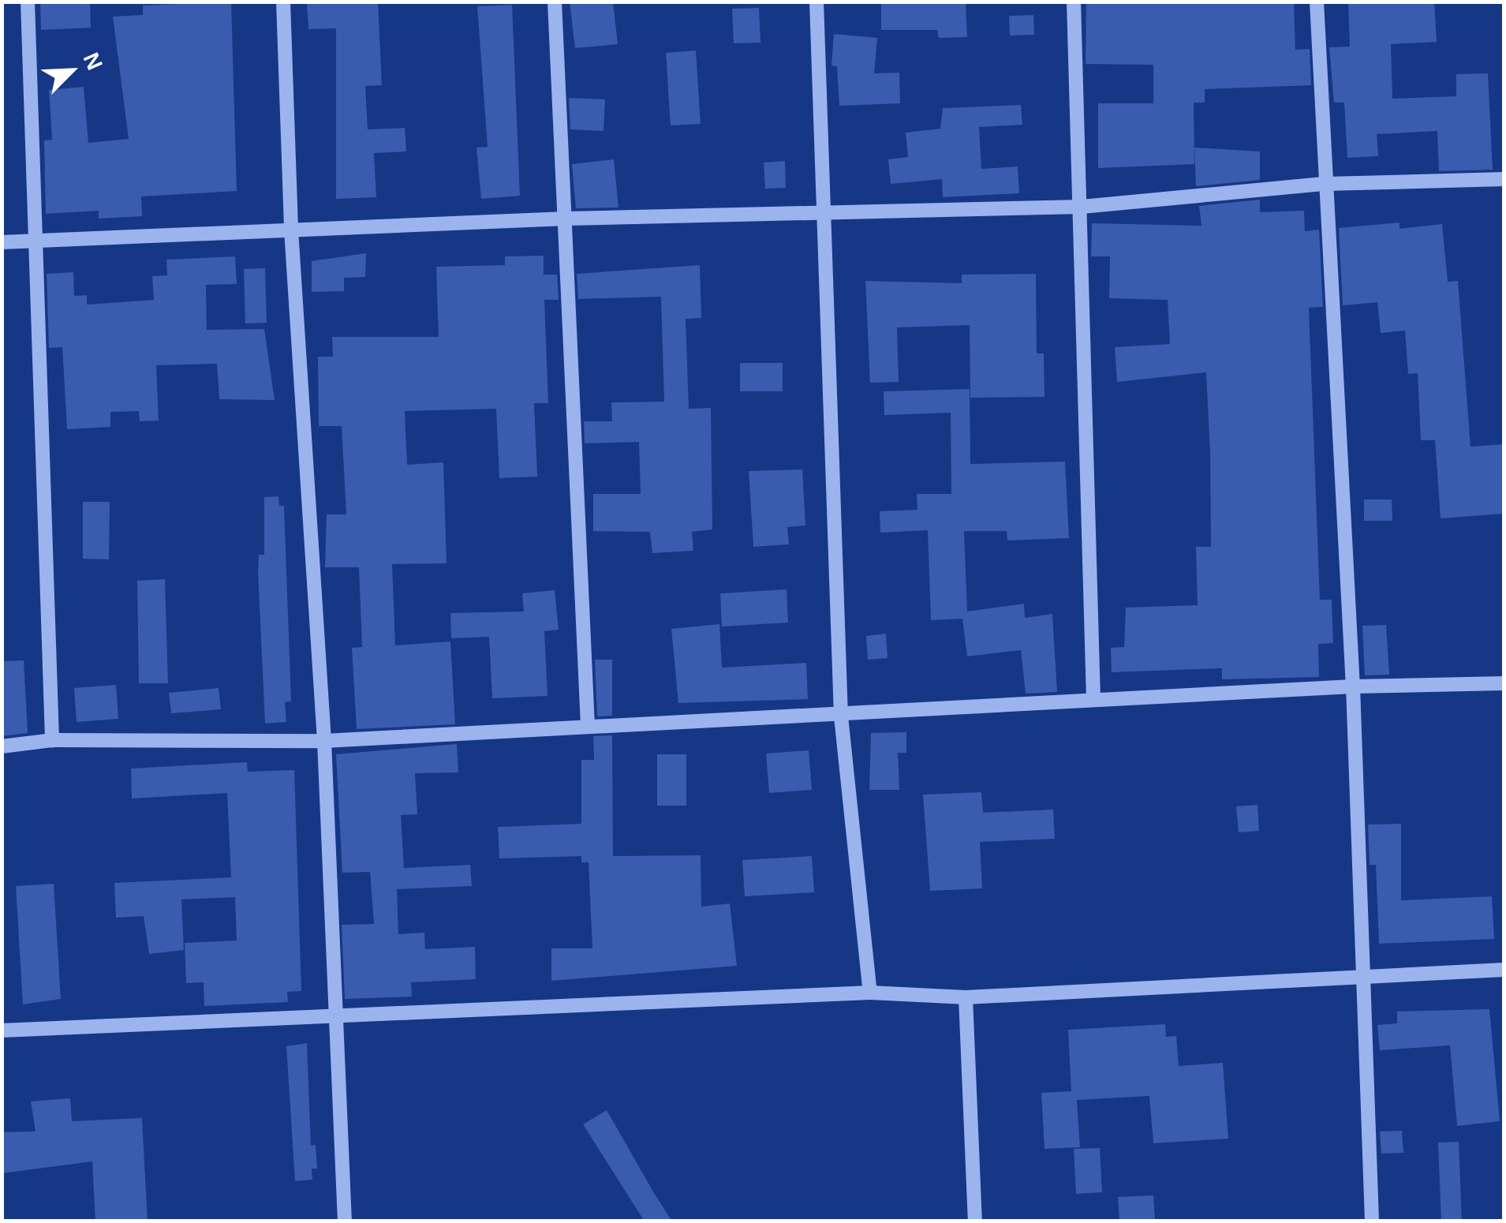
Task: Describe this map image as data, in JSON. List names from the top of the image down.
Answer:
{
  "north": "top right"
}
